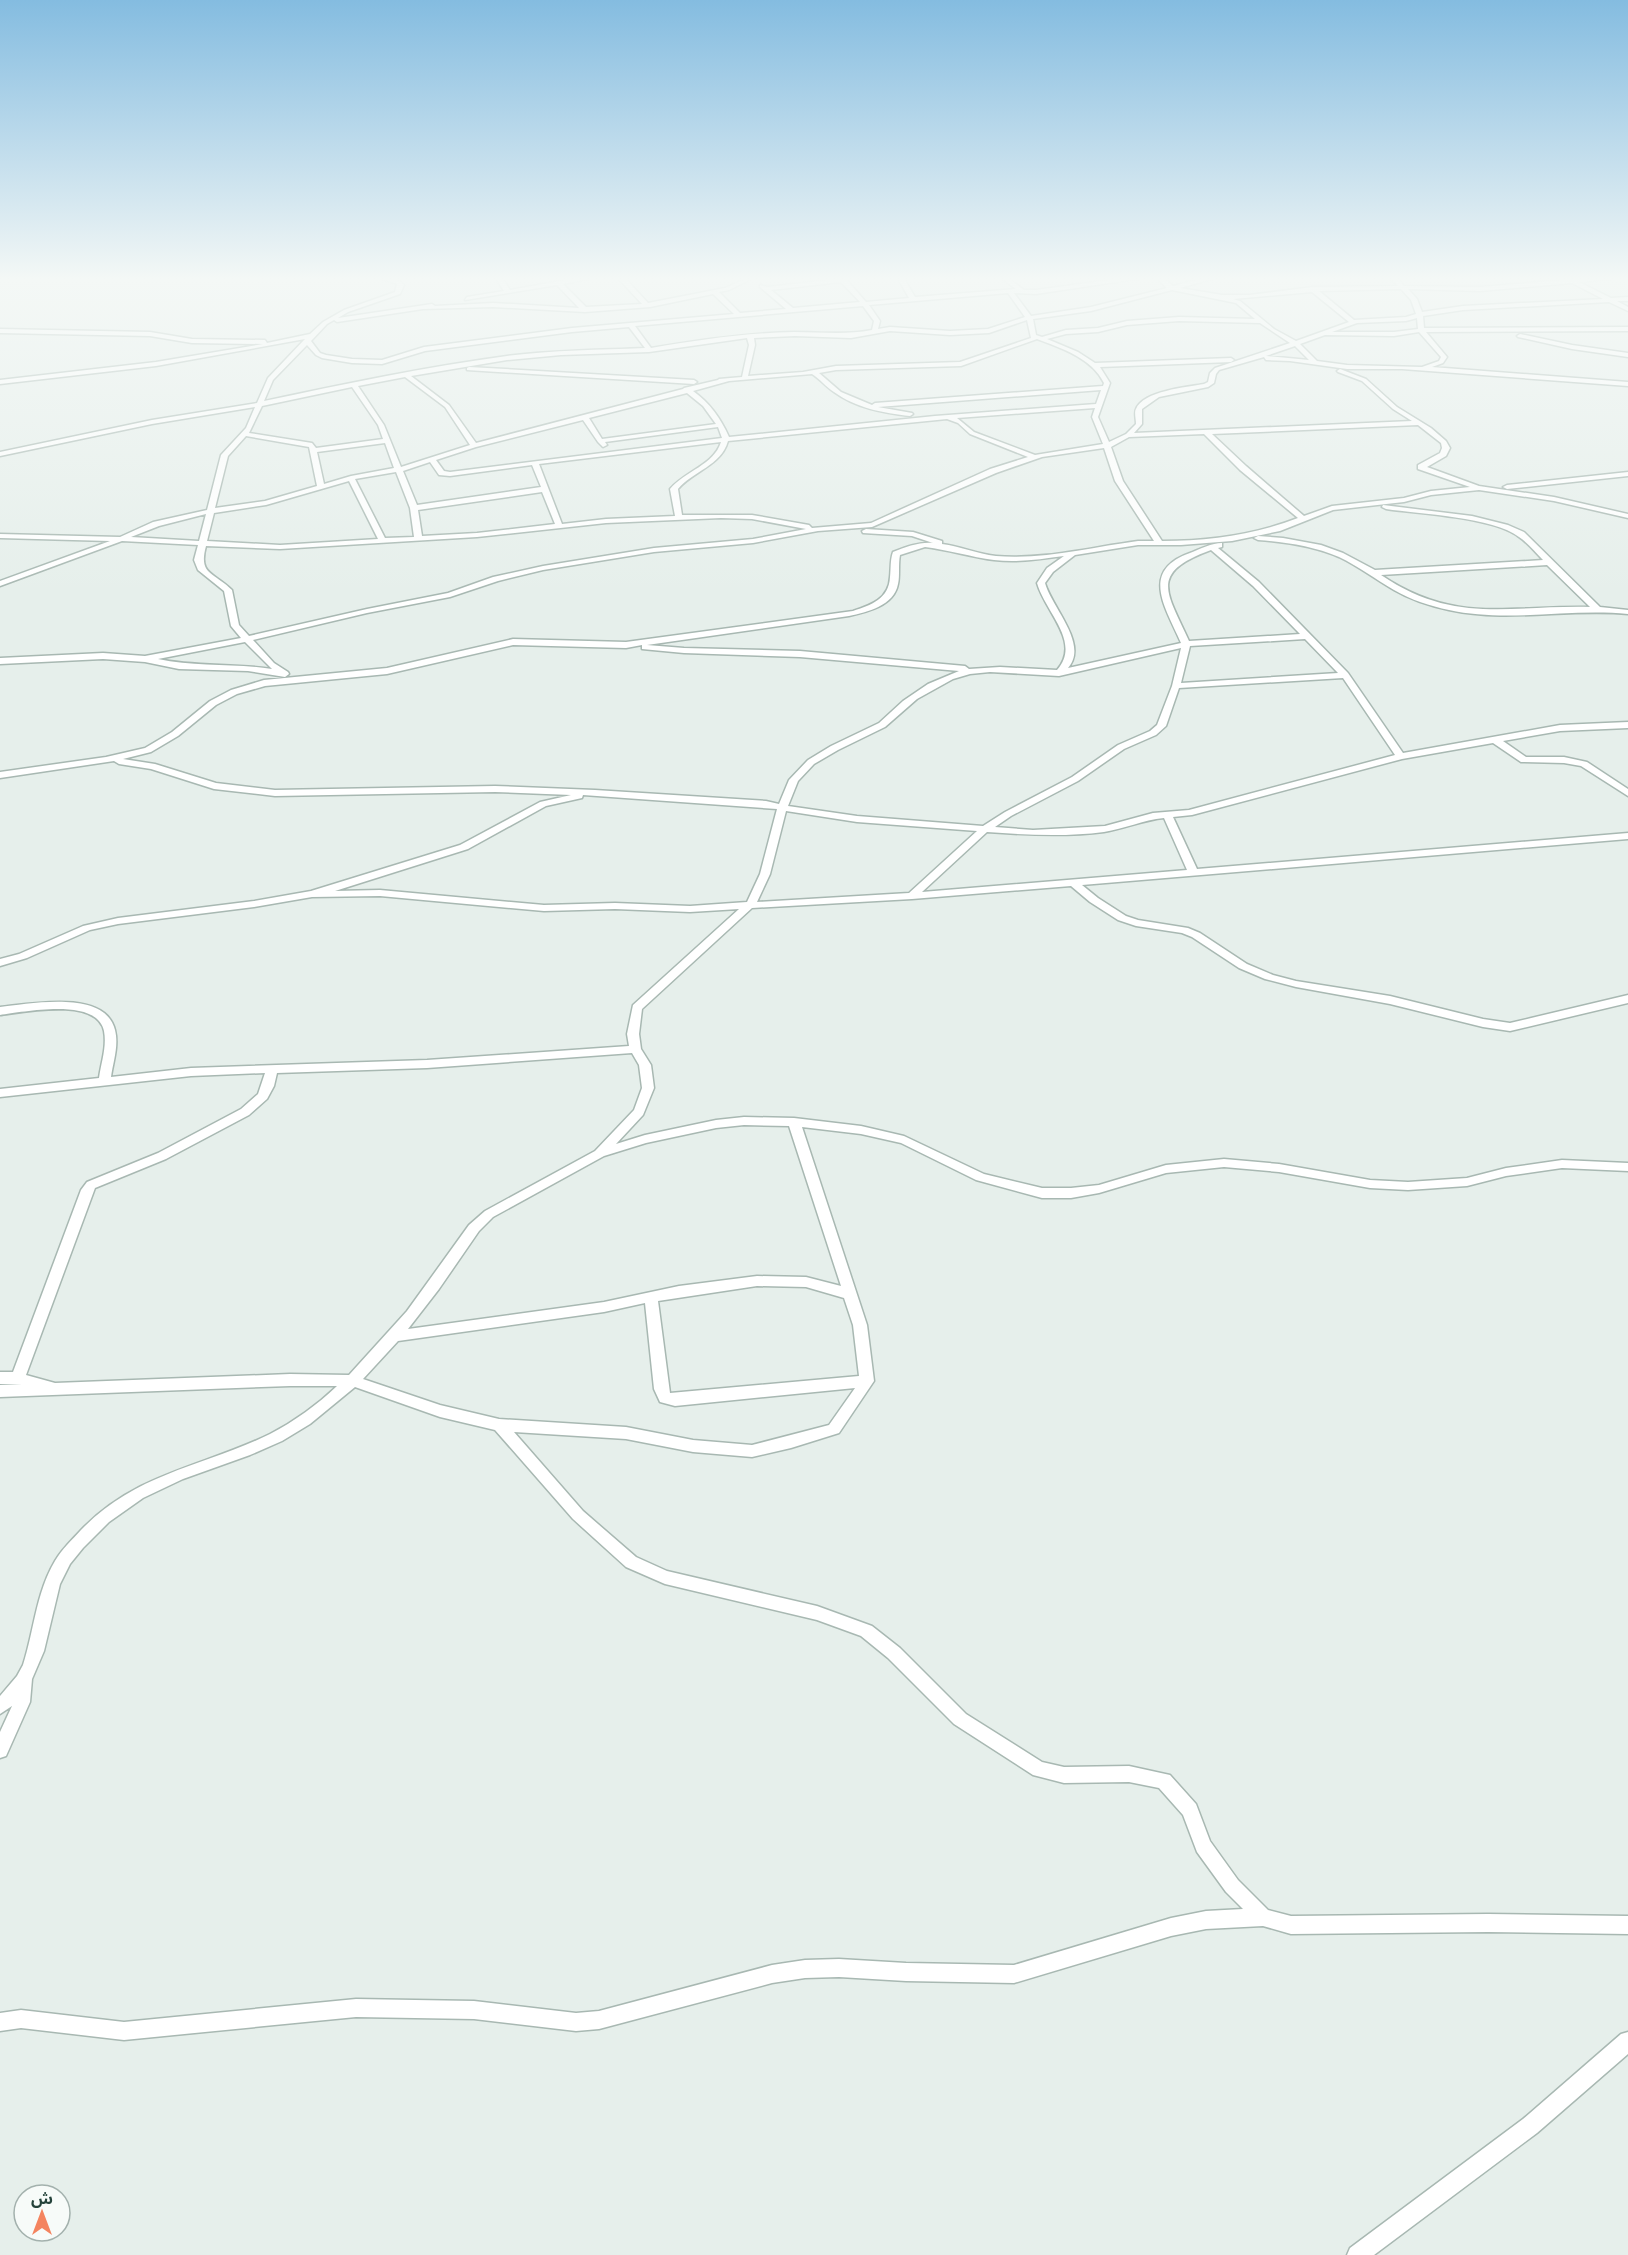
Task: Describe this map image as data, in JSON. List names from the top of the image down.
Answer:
{
  "north": "top"
}
